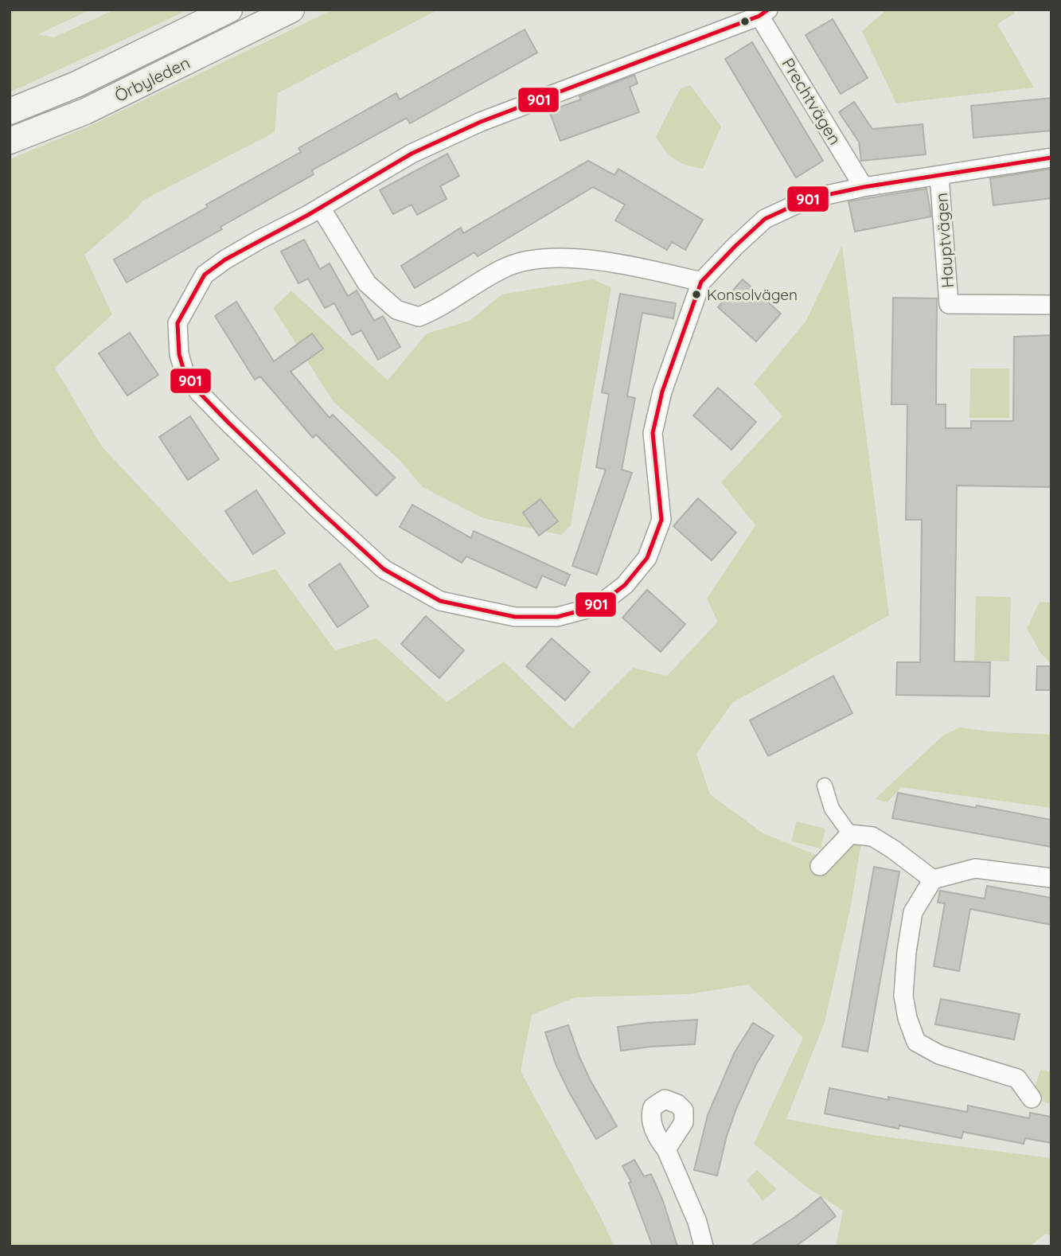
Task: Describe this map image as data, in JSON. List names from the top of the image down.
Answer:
{
  "streets": {
    "main road": ["Örbyleden"],
    "street": ["Prechtvägen", "Hauptvägen"]
  },
  "crossings": [
    ["Prechtvägen", "Hauptvägen"]
  ],
  "places": ["Konsolvägen"],
  "lines": ["transit line 901"]
}
